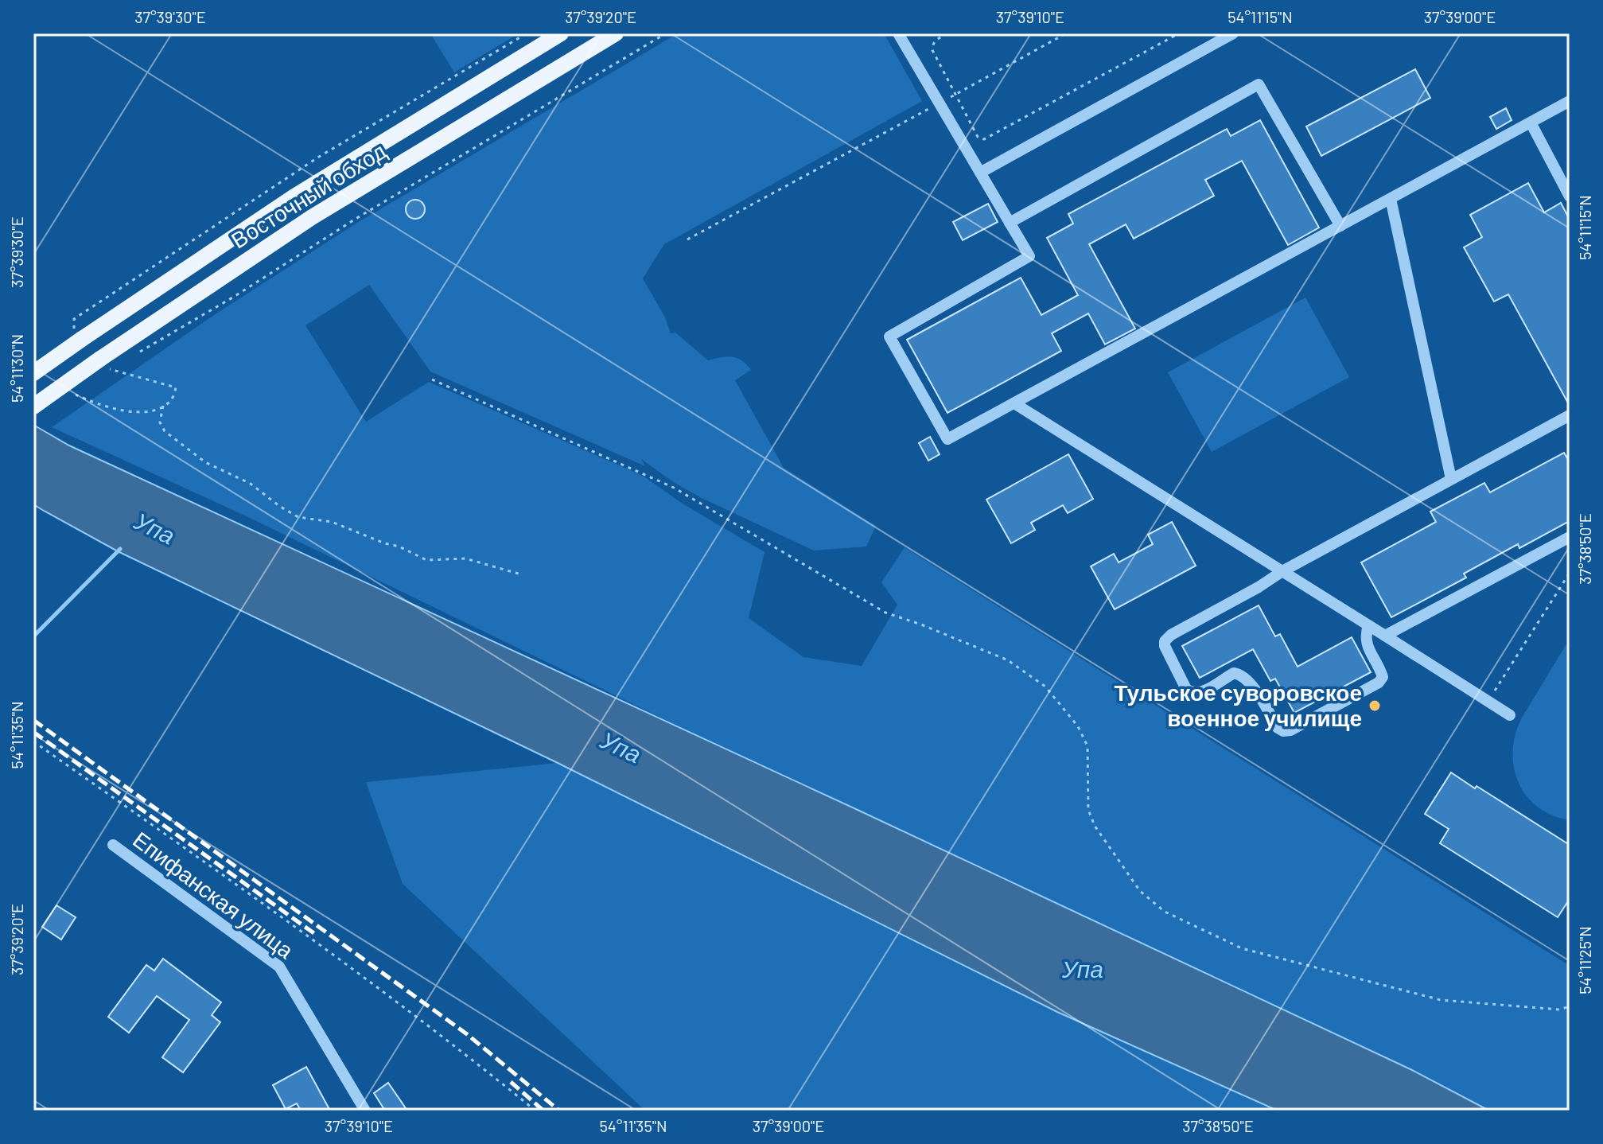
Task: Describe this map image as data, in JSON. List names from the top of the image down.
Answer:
{
  "streets": {
    "main road": ["Восточный обход"],
    "street": ["Епифанская улица"]
  },
  "water": ["Упа"],
  "places": ["Тульское суворовское военное училище"],
  "coordinates": [
    "37°39'30\"E",
    "37°39'20\"E",
    "37°39'10\"E",
    "54°11'15\"N",
    "37°39'00\"E",
    "54°11'30\"N",
    "37°38'50\"E",
    "54°11'35\"N",
    "54°11'25\"N"
  ]
}
